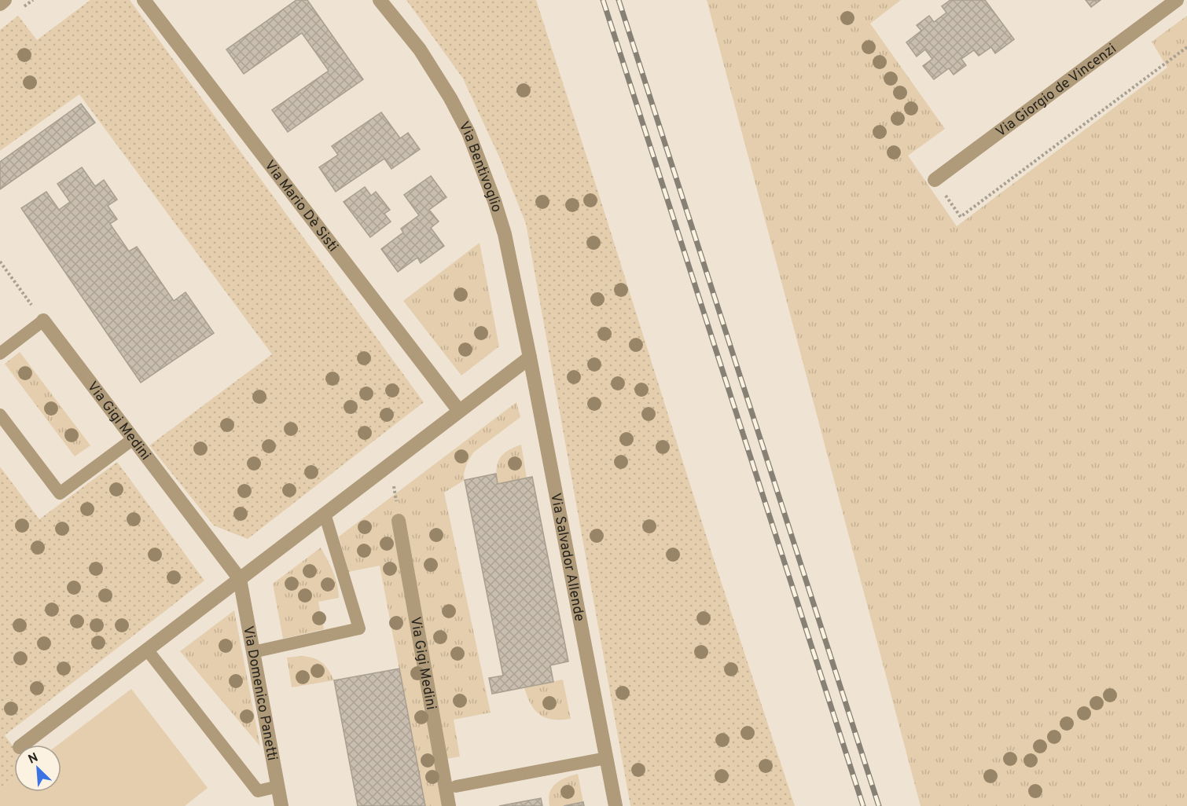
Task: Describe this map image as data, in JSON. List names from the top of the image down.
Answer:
{
  "streets": {
    "street": [
      "Via Giorgio de Vincenzi",
      "Via Bentivoglio",
      "Via Mario Dè Sisti",
      "Via Gigi Medini",
      "Via Salvador Allende",
      "Via Domenico Panetti"
    ]
  },
  "crossings": [
    ["Via Bentivoglio", "Via Salvador Allende"],
    ["Via Gigi Medini", "Via Domenico Panetti"]
  ],
  "north": "top left"
}
